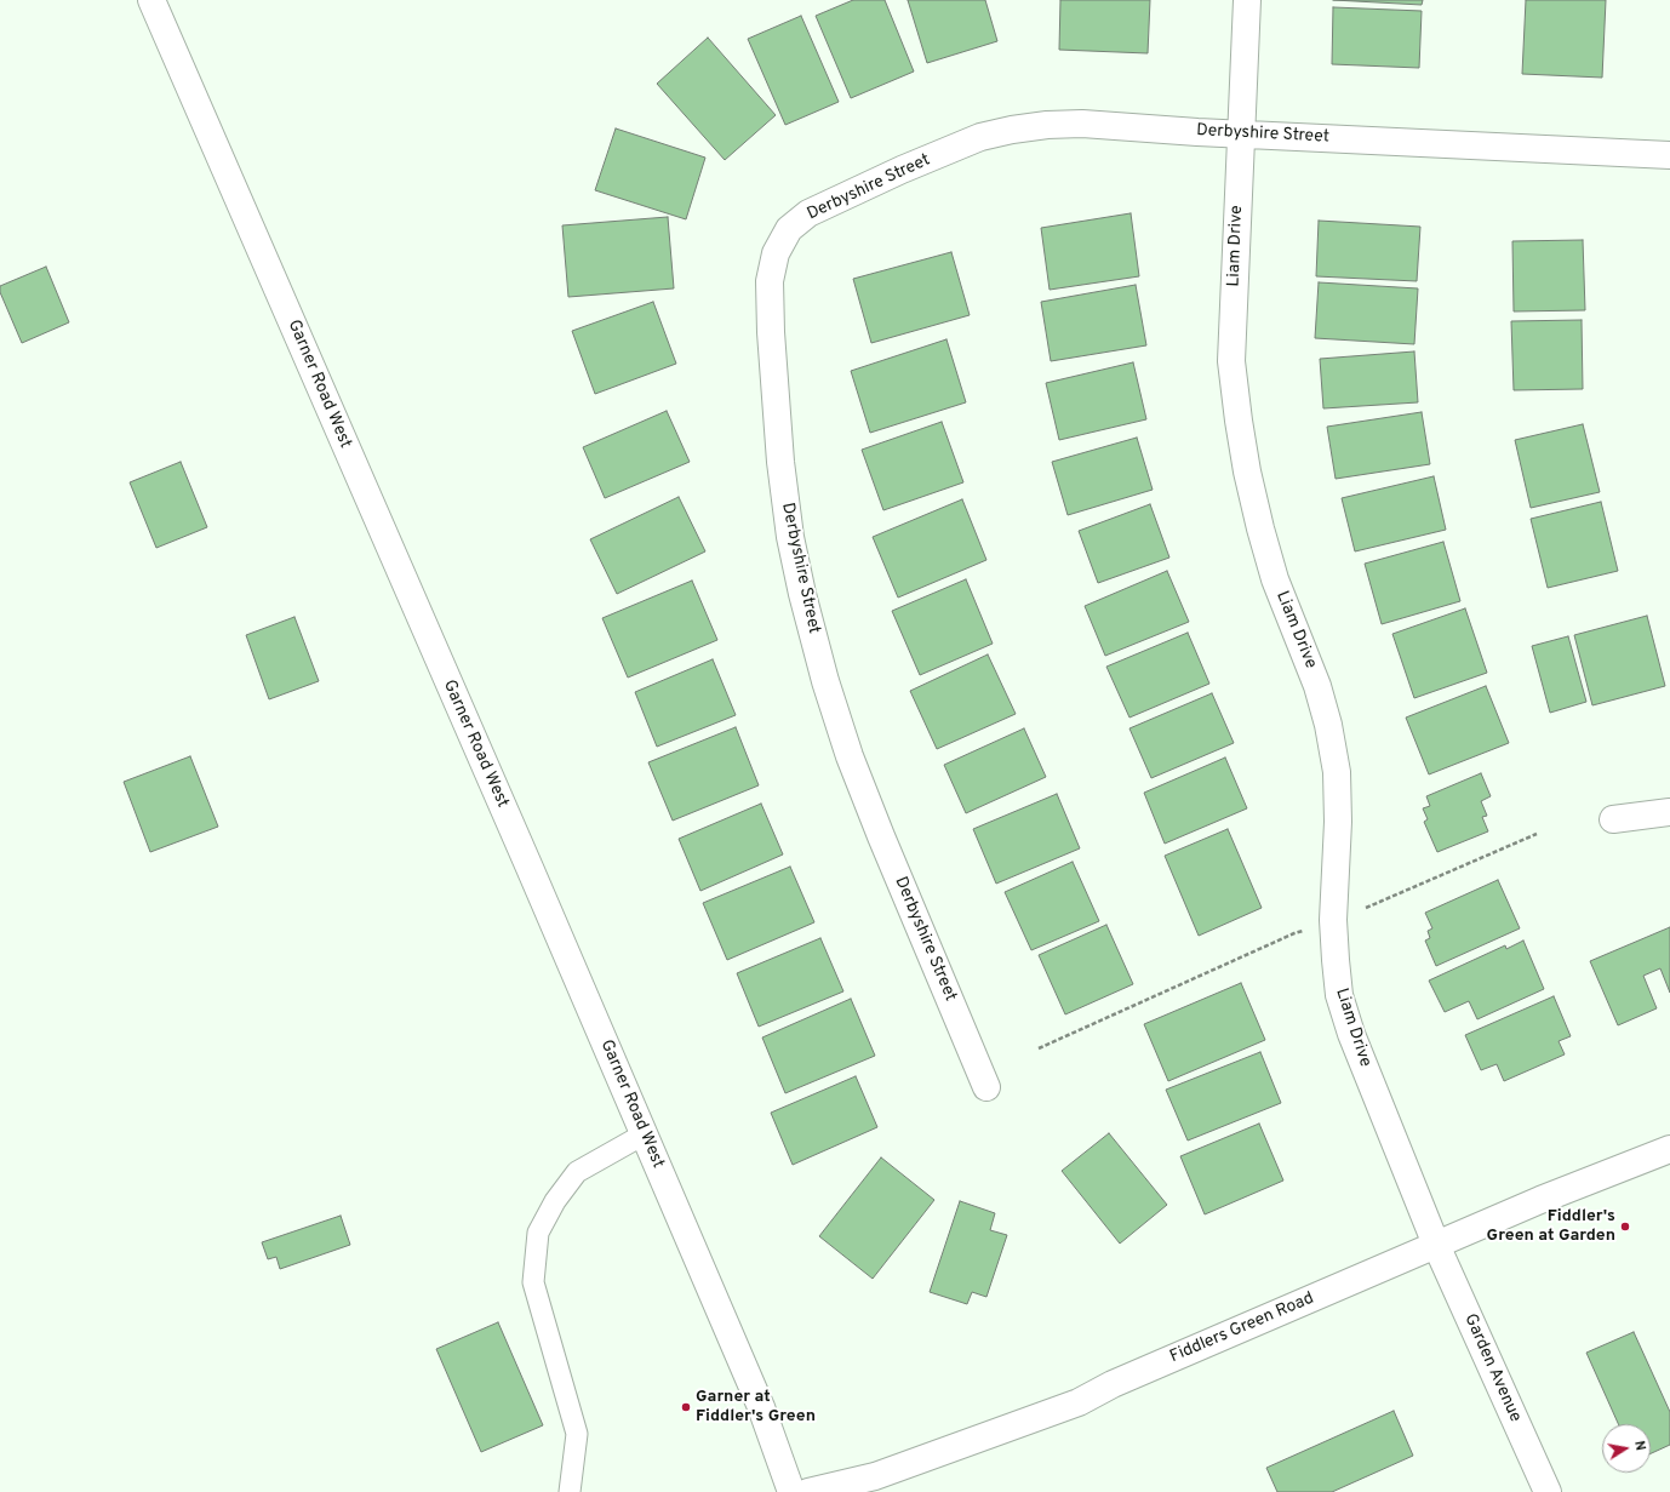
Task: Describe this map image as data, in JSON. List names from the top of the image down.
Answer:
{
  "streets": {
    "street": [
      "Derbyshire Street",
      "Liam Drive",
      "Garner Road West",
      "Fiddlers Green Road",
      "Garden Avenue"
    ]
  },
  "crossings": [
    ["Derbyshire Street", "Liam Drive"],
    ["Liam Drive", "Fiddlers Green Road"],
    ["Liam Drive", "Garden Avenue"],
    ["Fiddlers Green Road", "Garden Avenue"]
  ],
  "places": ["Fiddler's Green at Garden", "Garner at Fiddler's Green"],
  "north": "right"
}
